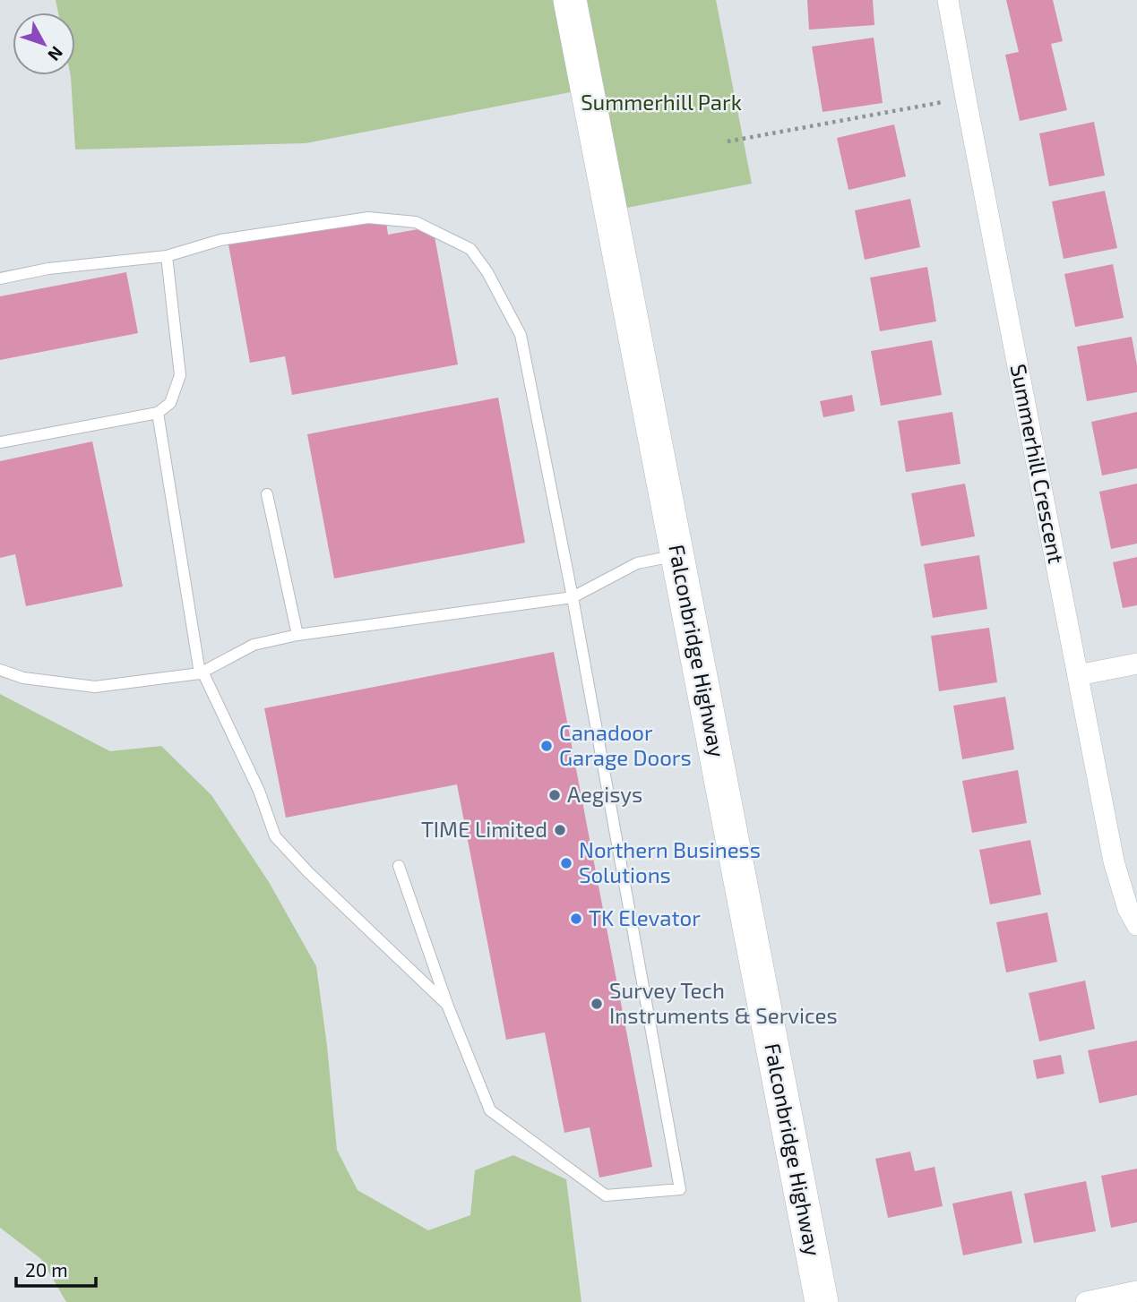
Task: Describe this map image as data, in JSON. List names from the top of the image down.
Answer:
{
  "streets": {
    "main road": ["Falconbridge Highway"],
    "street": ["Summerhill Crescent"]
  },
  "parks": ["Summerhill Park"],
  "places": [
    "Canadoor Garage Doors",
    "Aegisys",
    "TIME Limited",
    "Northern Business Solutions",
    "TK Elevator",
    "Survey Tech Instruments & Services"
  ],
  "scale_bar": "20 m",
  "north": "bottom right"
}
